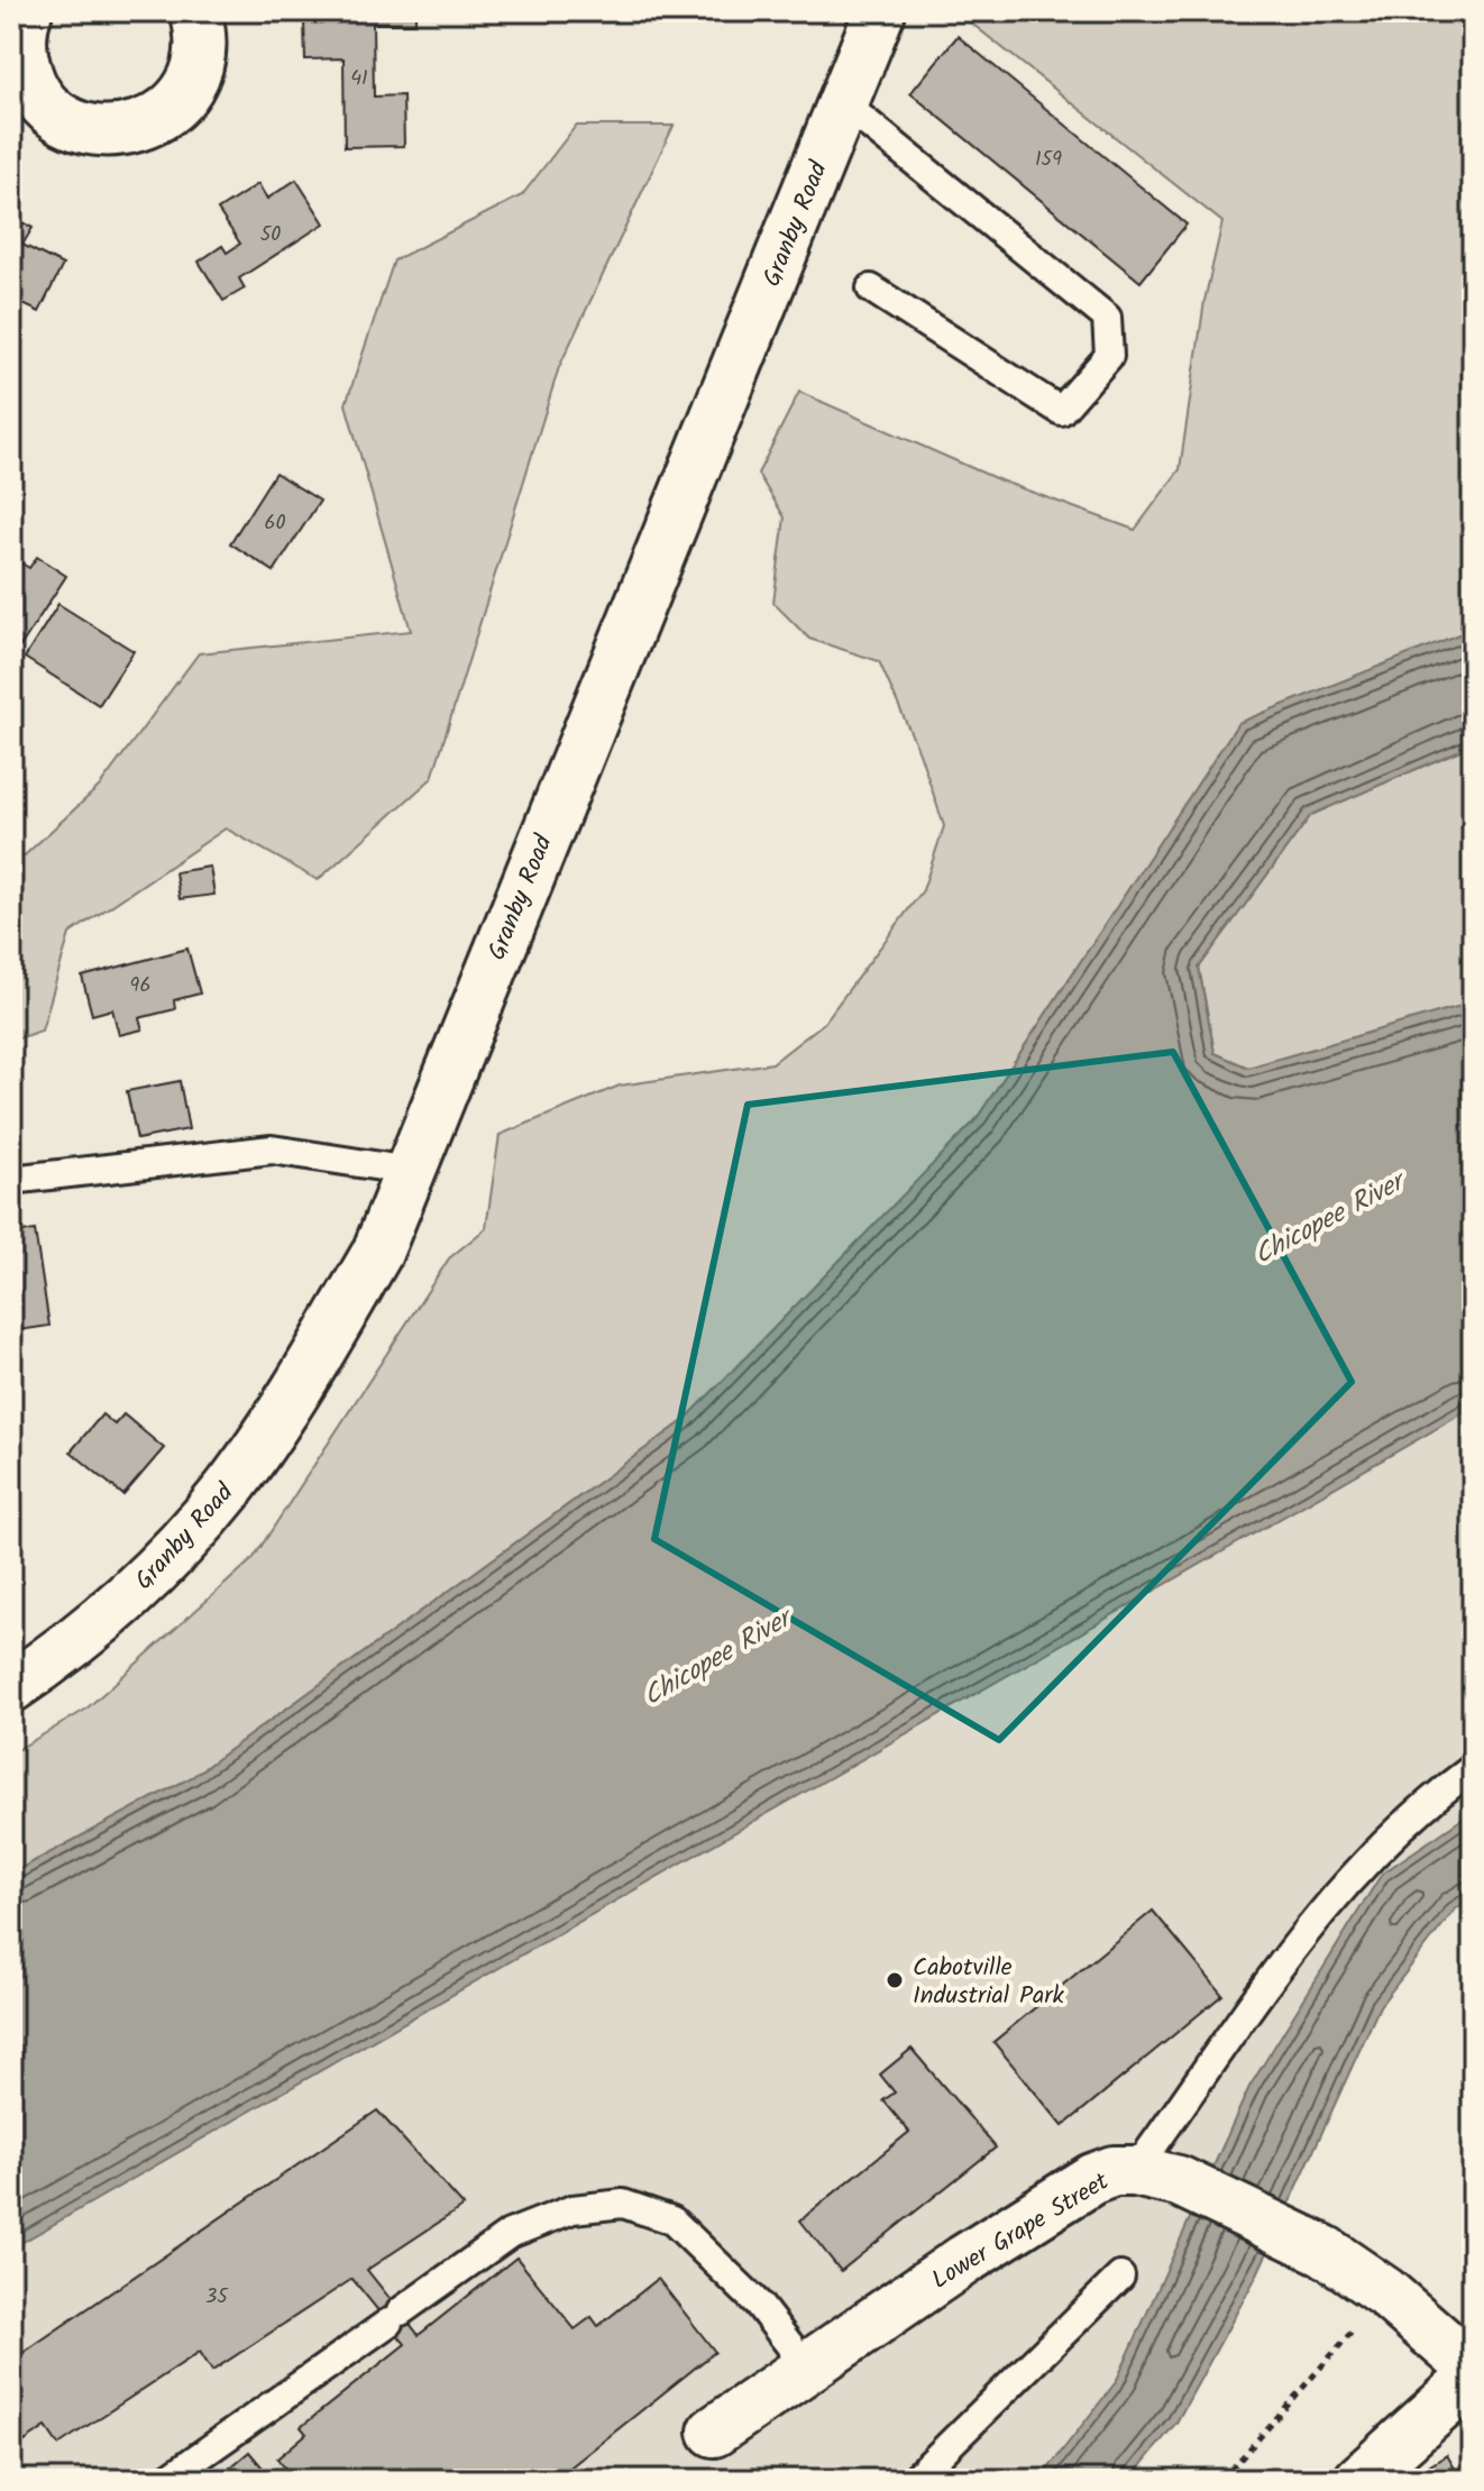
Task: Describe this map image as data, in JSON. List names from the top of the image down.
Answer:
{
  "streets": {
    "main road": ["Granby Road", "Lower Grape Street"]
  },
  "water": ["Chicopee River"],
  "places": ["Cabotville Industrial Park"],
  "house_numbers": [
    "41",
    "159",
    "50",
    "60",
    "96",
    "35"
  ]
}
